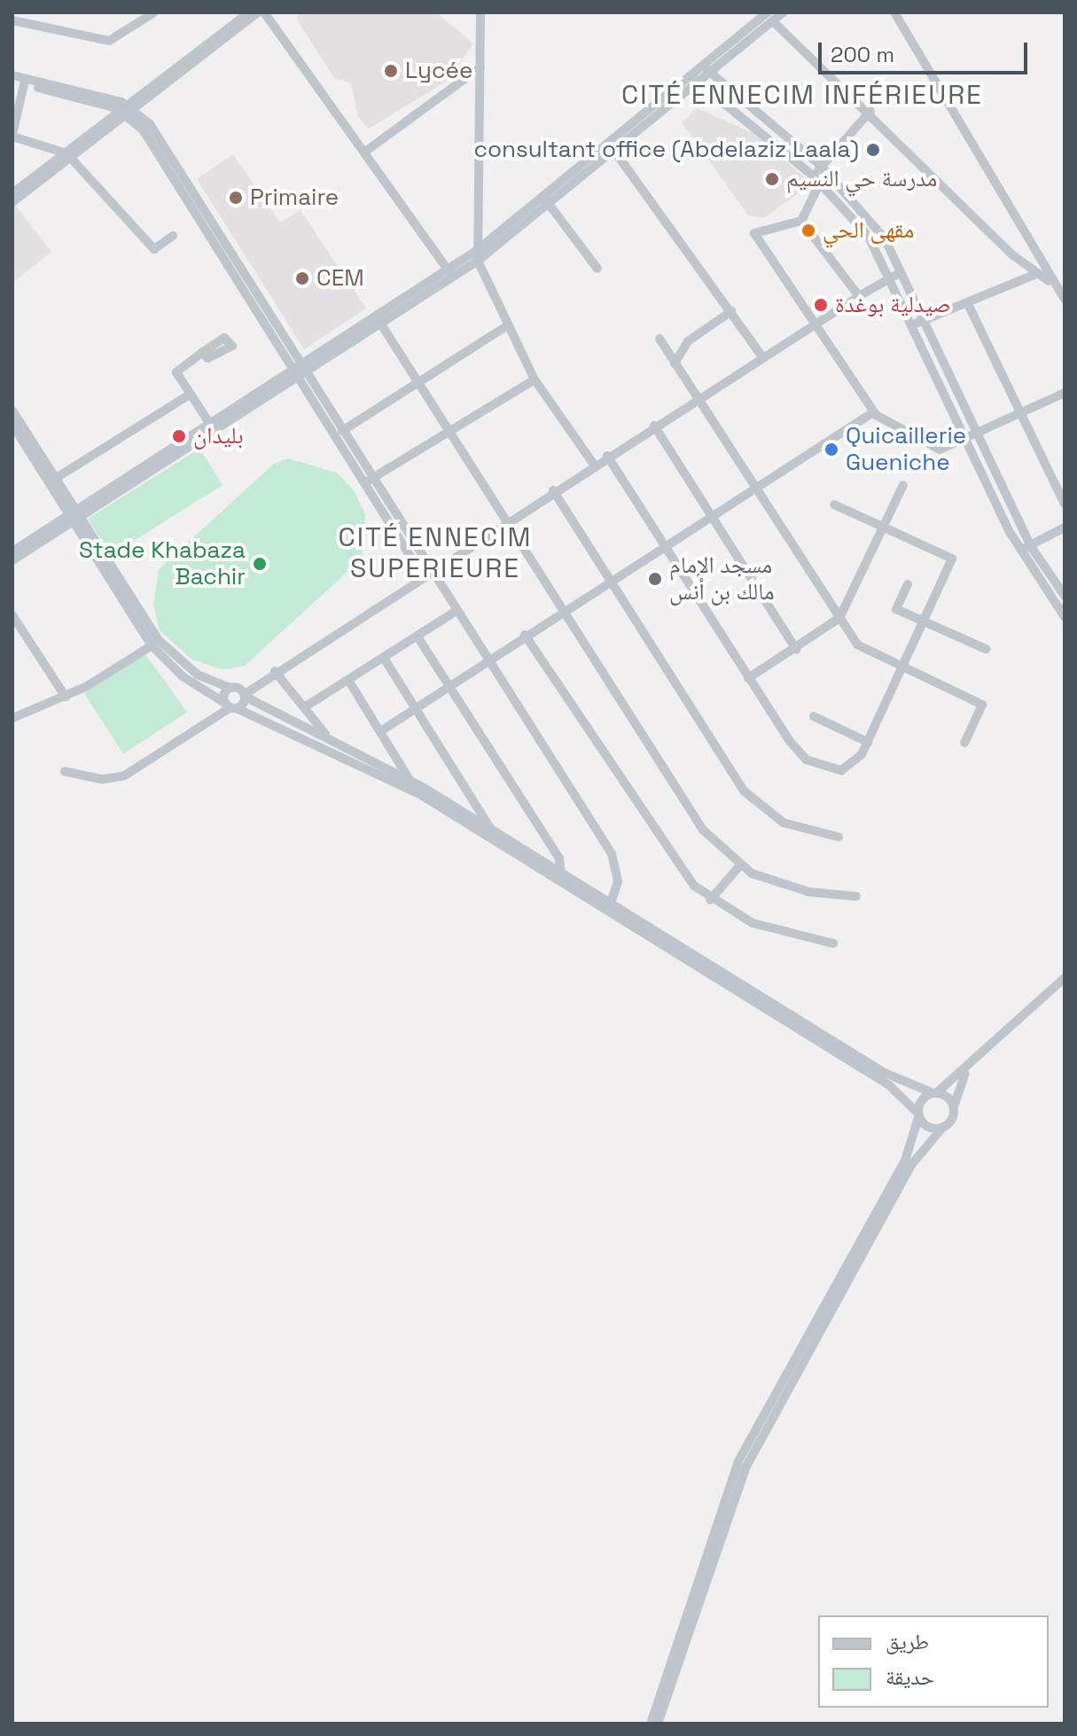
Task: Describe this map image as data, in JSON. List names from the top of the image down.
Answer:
{
  "districts": ["CITÉ ENNECIM INFÉRIEURE", "CITÉ ENNECIM SUPERIEURE"],
  "places": [
    "Lycée",
    "consultant office (Abdelaziz Laala)",
    "مدرسة حي النسيم",
    "Primaire",
    "مقهى الحي",
    "CEM",
    "صيدلية بوغدة",
    "بليدان",
    "Quicaillerie Gueniche",
    "Stade Khabaza Bachir",
    "مسجد الإمام مالك بن أنس"
  ],
  "legend": ["طريق", "حديقة"],
  "scale_bar": "200 m"
}
